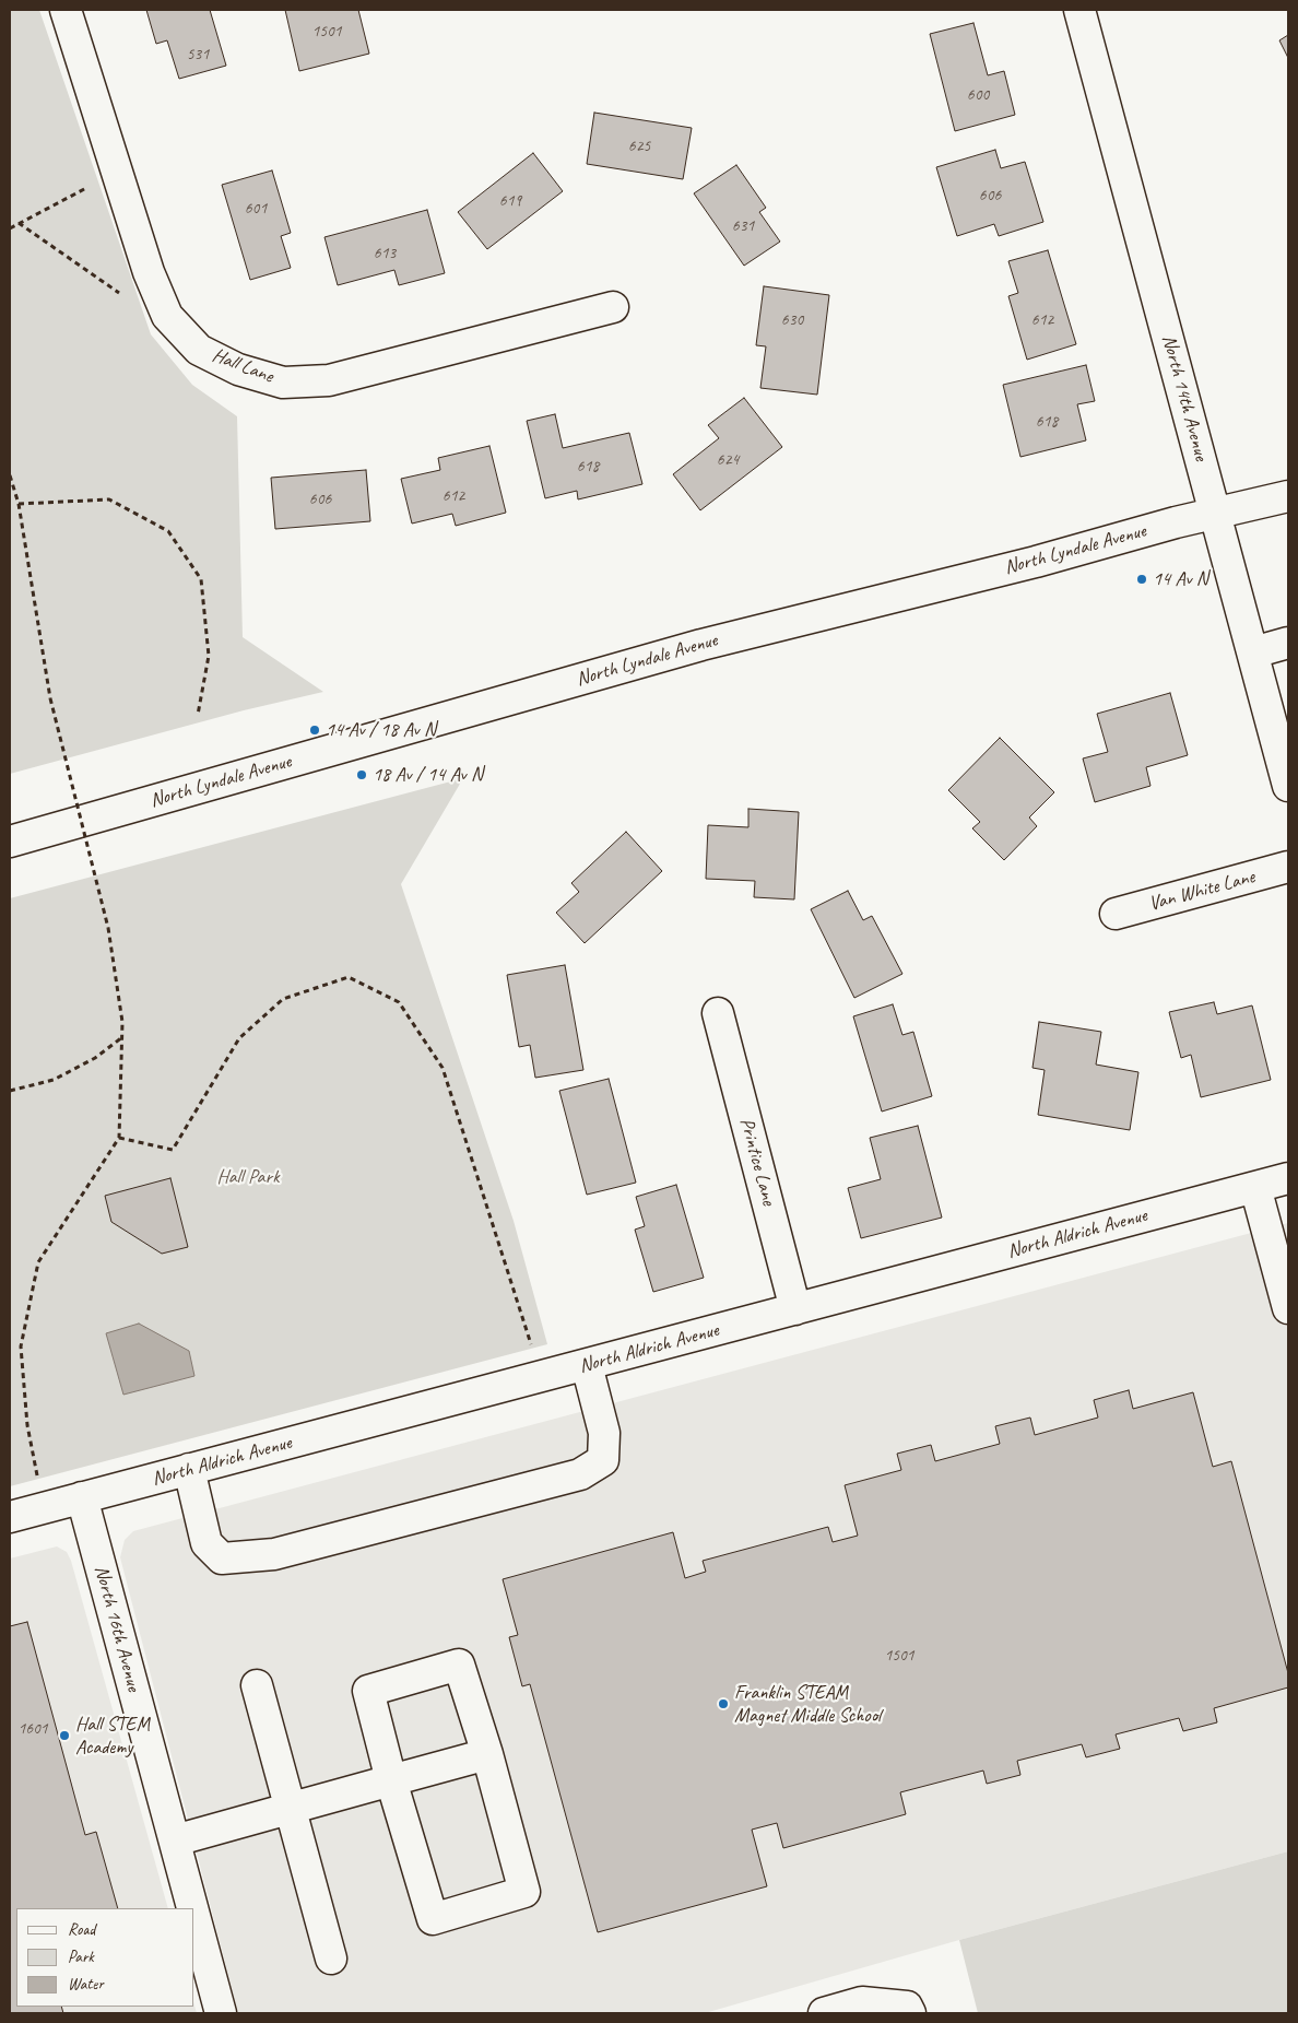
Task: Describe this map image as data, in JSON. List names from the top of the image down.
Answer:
{
  "streets": {
    "street": [
      "Hall Lane",
      "North 14th Avenue",
      "North Lyndale Avenue",
      "Van White Lane",
      "Printice Lane",
      "North Aldrich Avenue",
      "North 16th Avenue"
    ]
  },
  "crossings": [
    ["North 14th Avenue", "North Lyndale Avenue"],
    ["Printice Lane", "North Aldrich Avenue"],
    ["North Aldrich Avenue", "North 16th Avenue"]
  ],
  "parks": ["Hall Park"],
  "places": [
    "14 Av N",
    "14 Av / 18 Av N",
    "18 Av / 14 Av N",
    "Franklin STEAM Magnet Middle School",
    "Hall STEM Academy"
  ],
  "house_numbers": [
    "1501",
    "531",
    "600",
    "625",
    "606",
    "619",
    "601",
    "631",
    "613",
    "630",
    "612",
    "618",
    "624",
    "618",
    "612",
    "606",
    "1501",
    "1601"
  ],
  "legend": ["Road", "Park", "Water"]
}
